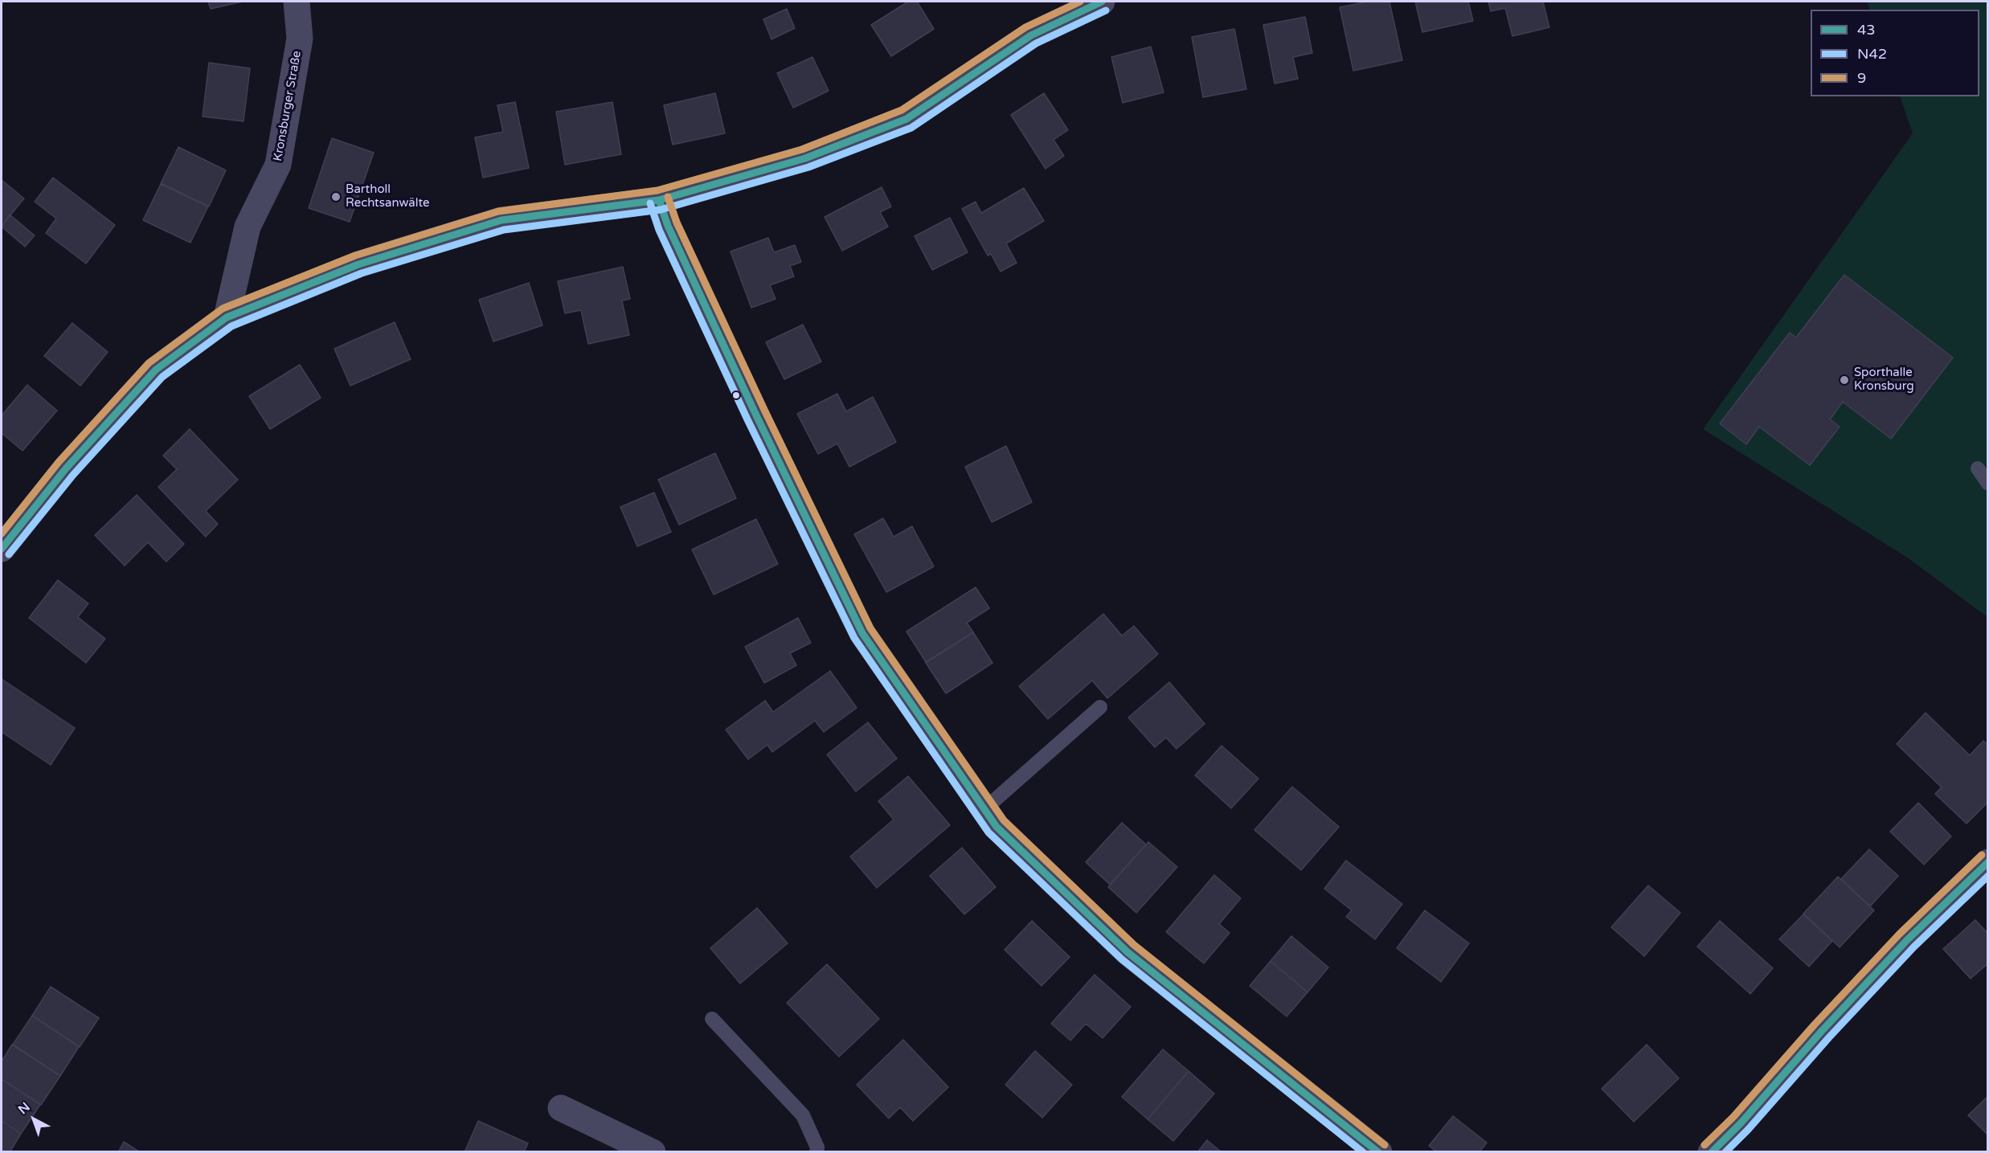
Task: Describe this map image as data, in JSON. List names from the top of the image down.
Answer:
{
  "streets": {
    "street": ["Kronsburger Straße"]
  },
  "places": ["Bartholl Rechtsanwälte", "Sporthalle Kronsburg"],
  "lines": ["transit line 43", "transit line 9", "transit line N42"],
  "legend": ["43", "N42", "9"],
  "north": "top left"
}
